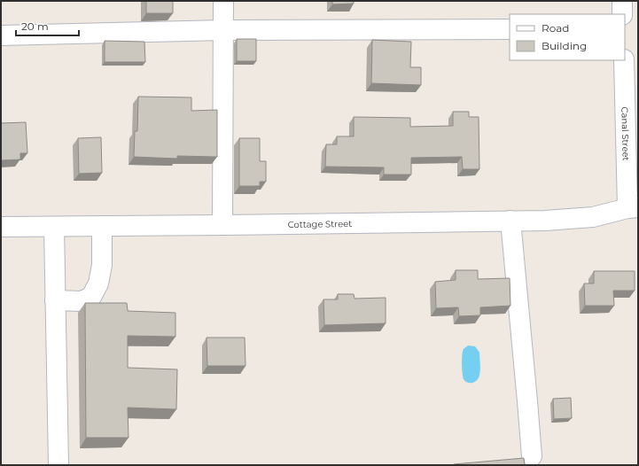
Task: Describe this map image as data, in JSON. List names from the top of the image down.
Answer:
{
  "streets": {
    "street": ["Canal Street", "Cottage Street"]
  },
  "crossings": [
    ["Canal Street", "Cottage Street"]
  ],
  "legend": ["Road", "Building"],
  "scale_bar": "20 m"
}
